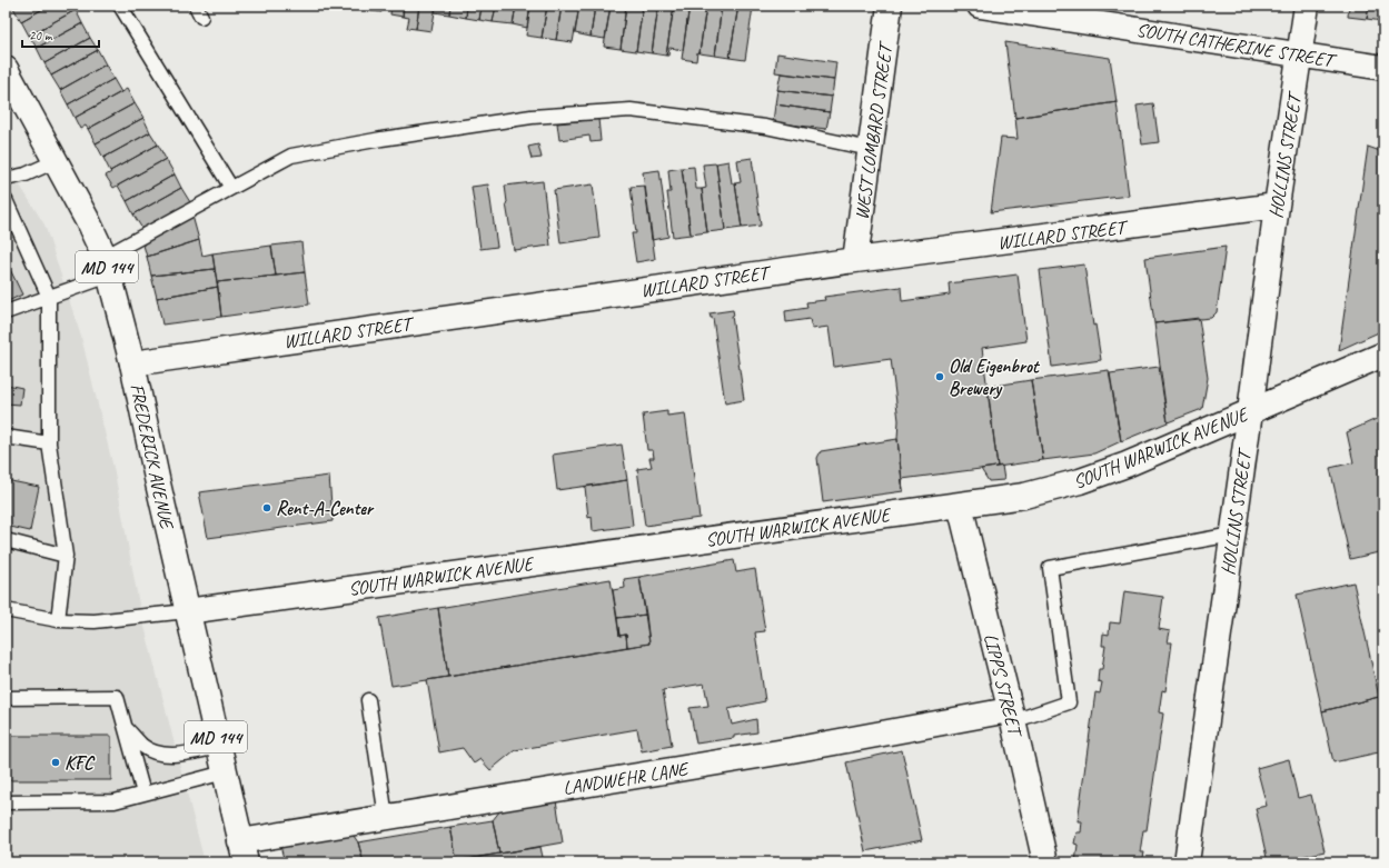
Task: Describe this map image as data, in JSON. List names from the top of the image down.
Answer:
{
  "streets": {
    "street": [
      "SOUTH CATHERINE STREET",
      "WEST LOMBARD STREET",
      "HOLLINS STREET",
      "WILLARD STREET",
      "MD 144",
      "SOUTH WARWICK AVENUE",
      "FREDERICK AVENUE",
      "LIPPS STREET",
      "LANDWEHR LANE"
    ]
  },
  "crossings": [
    ["SOUTH CATHERINE STREET", "HOLLINS STREET"],
    ["WEST LOMBARD STREET", "WILLARD STREET"],
    ["HOLLINS STREET", "WILLARD STREET"],
    ["HOLLINS STREET", "SOUTH WARWICK AVENUE"],
    ["WILLARD STREET", "FREDERICK AVENUE"],
    ["SOUTH WARWICK AVENUE", "FREDERICK AVENUE"],
    ["SOUTH WARWICK AVENUE", "LIPPS STREET"],
    ["FREDERICK AVENUE", "LANDWEHR LANE"],
    ["LIPPS STREET", "LANDWEHR LANE"]
  ],
  "places": ["Old Eigenbrot Brewery", "Rent-A-Center", "KFC"],
  "scale_bar": "20 m"
}
